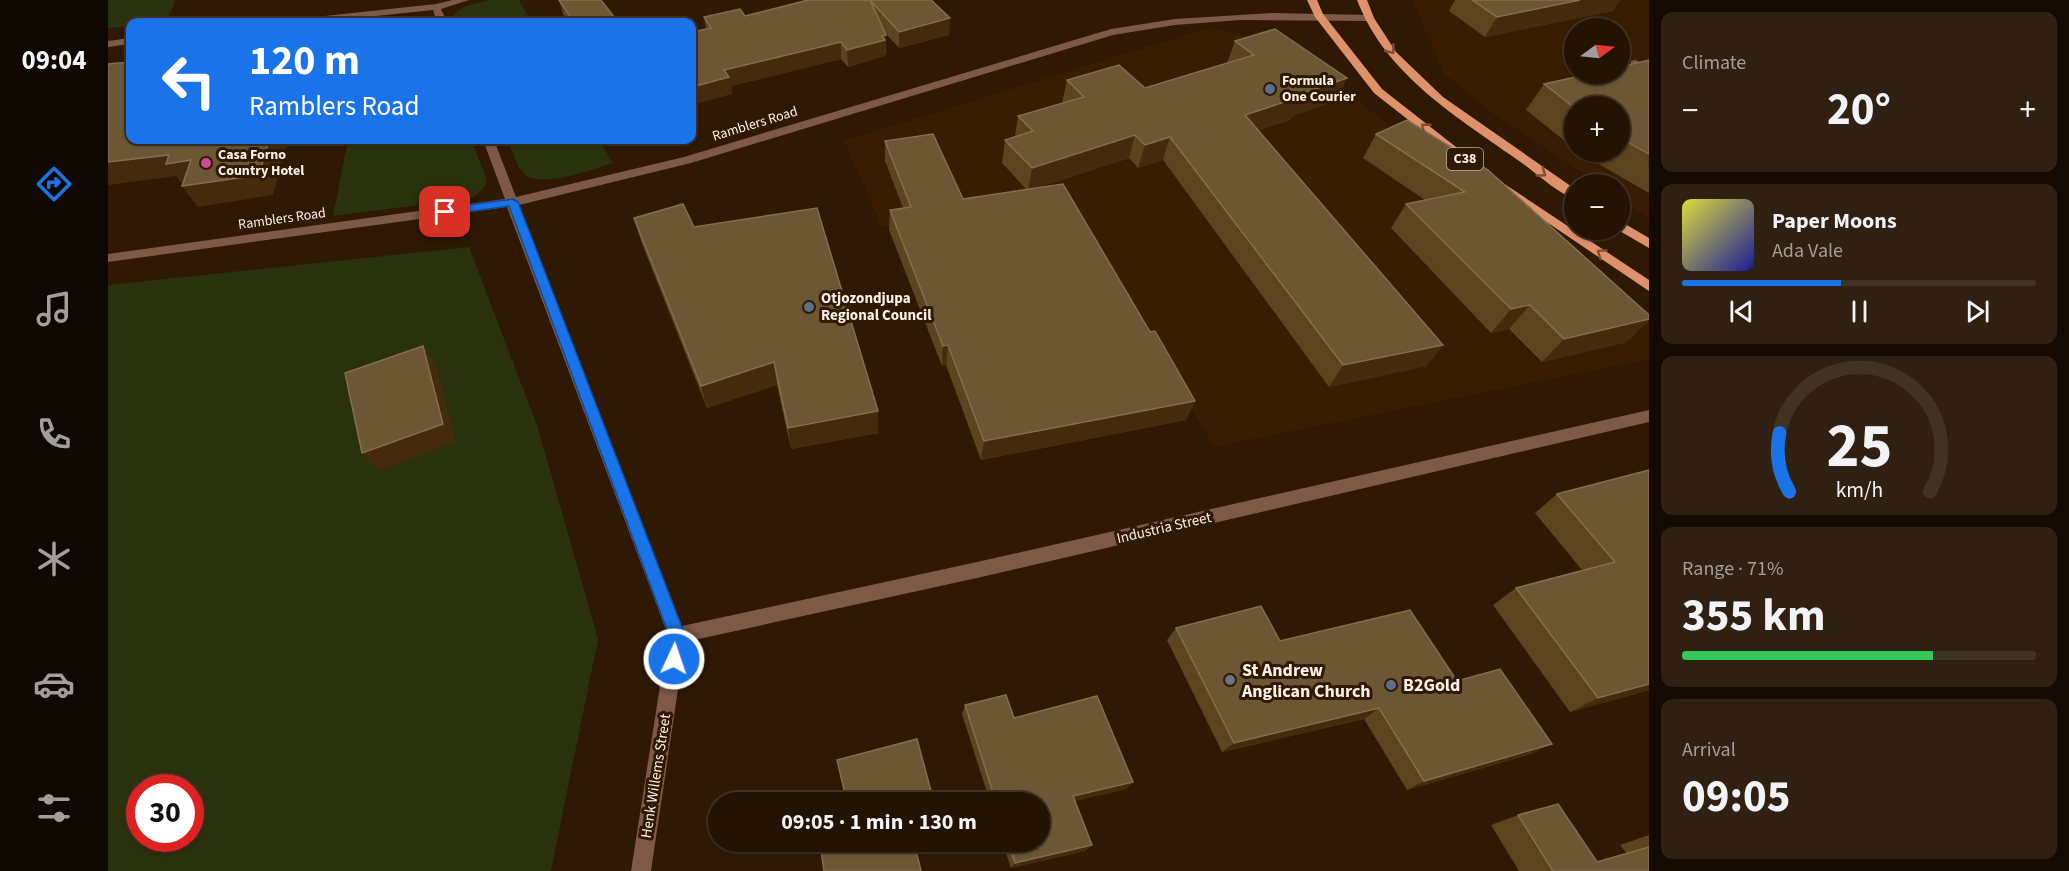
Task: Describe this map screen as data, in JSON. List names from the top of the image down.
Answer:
{
  "streets": {
    "main road": ["C38"],
    "street": ["Ramblers Road", "Industria Street", "Henk Willems Street"]
  },
  "crossings": [
    ["Ramblers Road", "C38"],
    ["Ramblers Road", "Henk Willems Street"],
    ["Industria Street", "Henk Willems Street"]
  ],
  "places": [
    "Formula One Courier",
    "Casa Forno Country Hotel",
    "Otjozondjupa Regional Council",
    "St Andrew Anglican Church",
    "B2Gold"
  ],
  "north": "right",
  "page": {
    "tabs": "09:04",
    "tile": [
      "Climate",
      ["Range · 71%", "355 km"],
      ["Arrival", "09:05"]
    ],
    "map_buttons": ["+", "−"],
    "turn": ["120 m", "Ramblers Road"],
    "heat": ["−", "20°", "+"],
    "song": ["Paper Moons", "Ada Vale"],
    "limit": "30",
    "trip": "09:05 · 1 min · 130 m",
    "gauge": ["25", "km/h"]
  }
}
